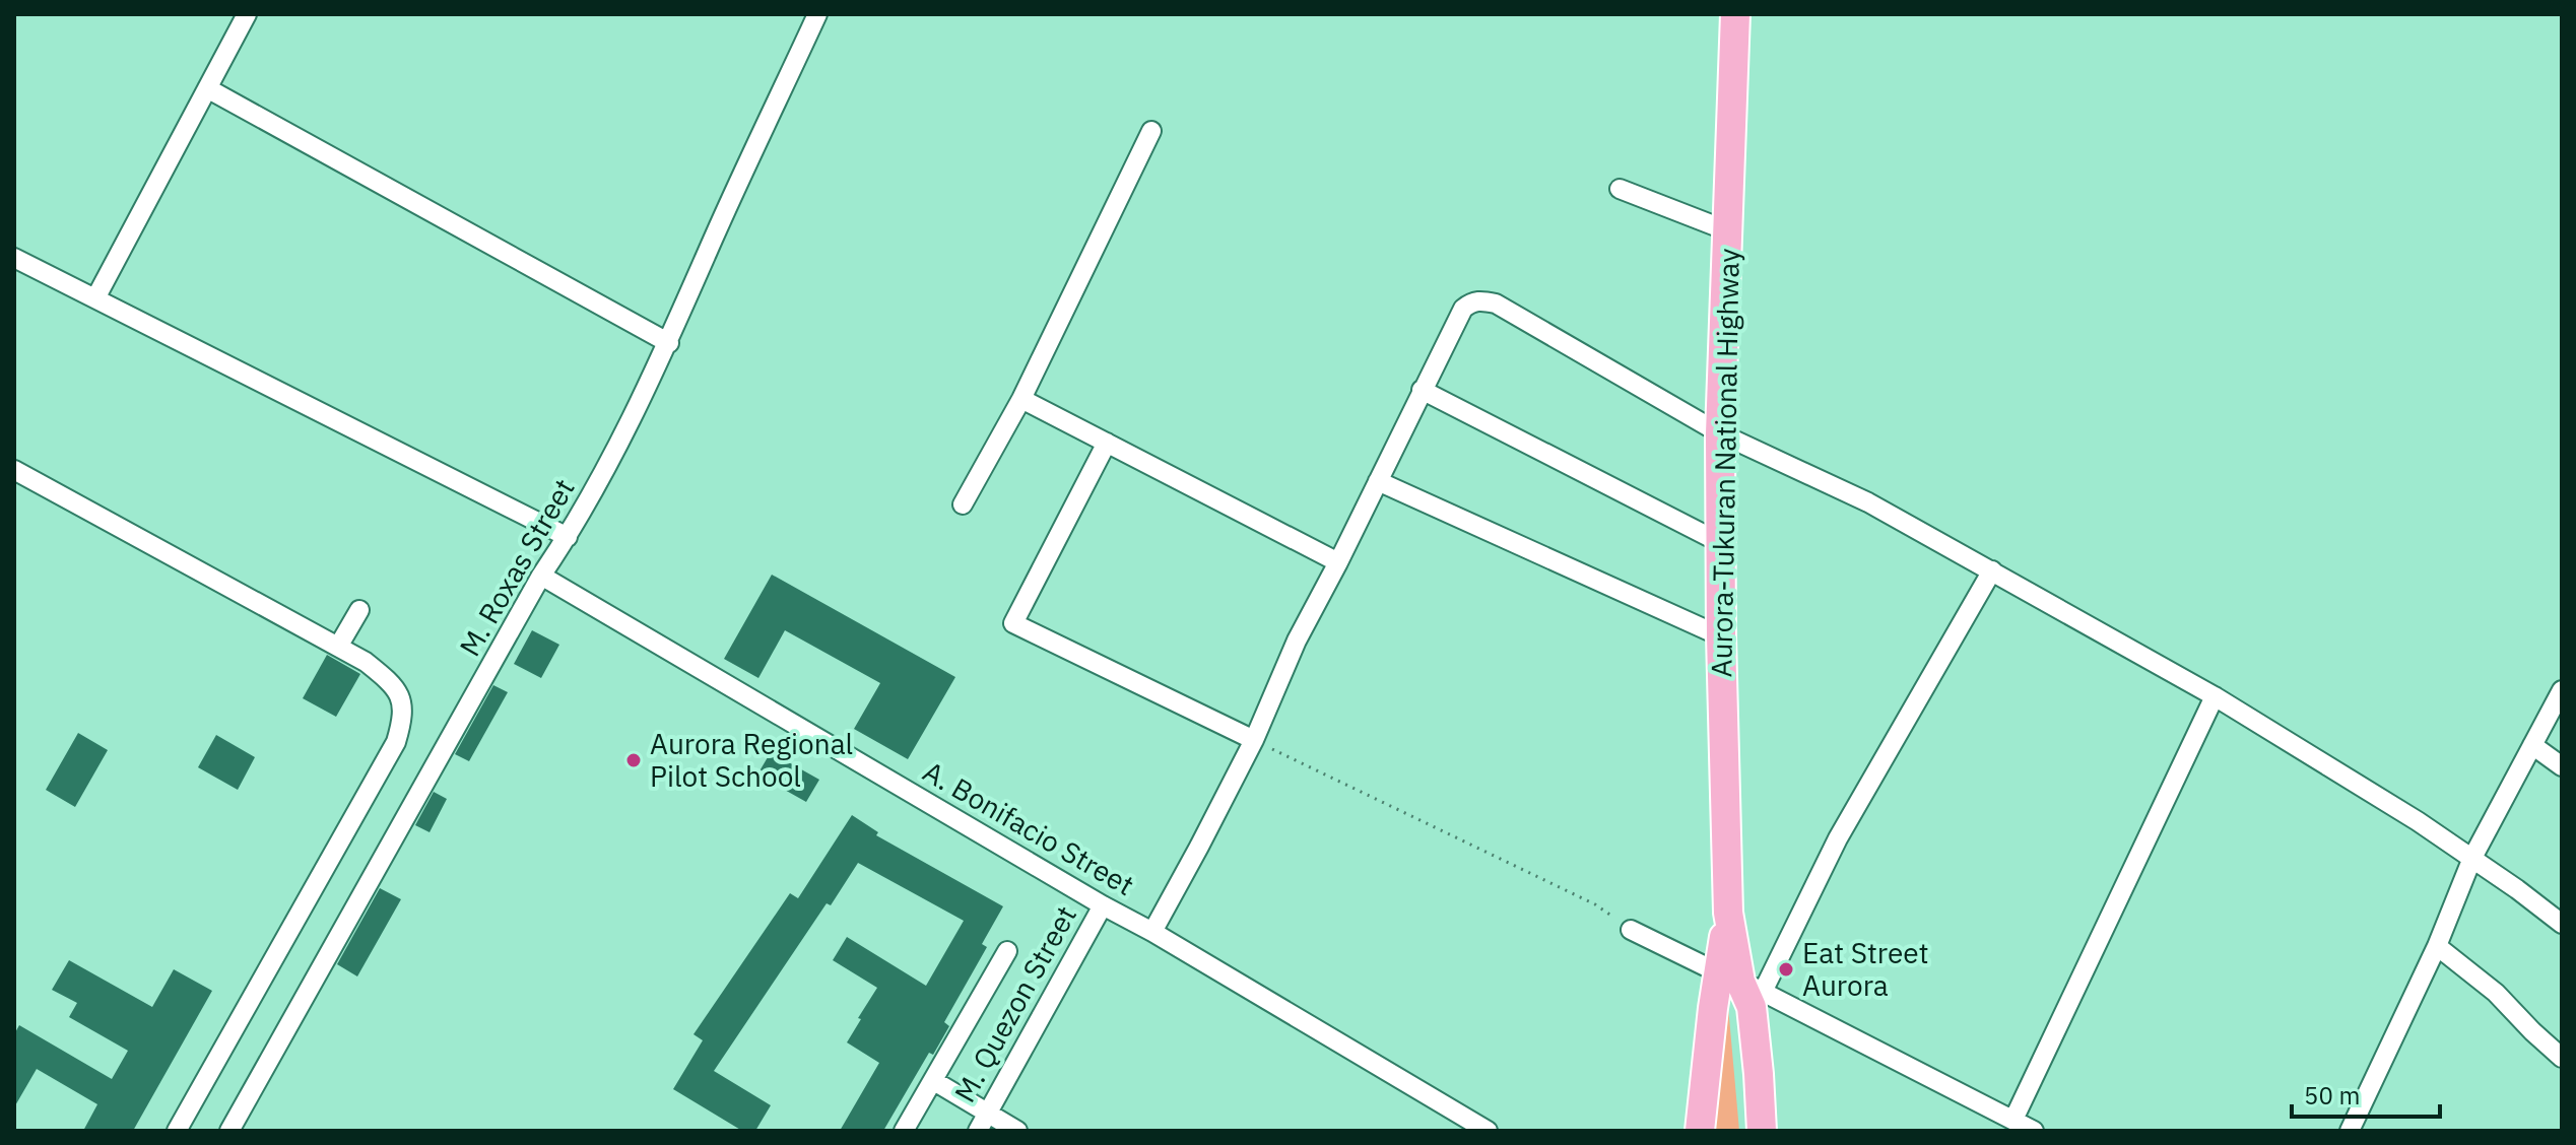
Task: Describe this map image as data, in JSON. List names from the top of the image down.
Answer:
{
  "streets": {
    "highway": ["Aurora-Tukuran National Highway"],
    "street": ["M. Roxas Street", "A. Bonifacio Street", "M. Quezon Street"]
  },
  "crossings": [
    ["M. Roxas Street", "A. Bonifacio Street"],
    ["A. Bonifacio Street", "M. Quezon Street"]
  ],
  "places": ["Aurora Regional Pilot School", "Eat Street Aurora"],
  "scale_bar": "50 m"
}
